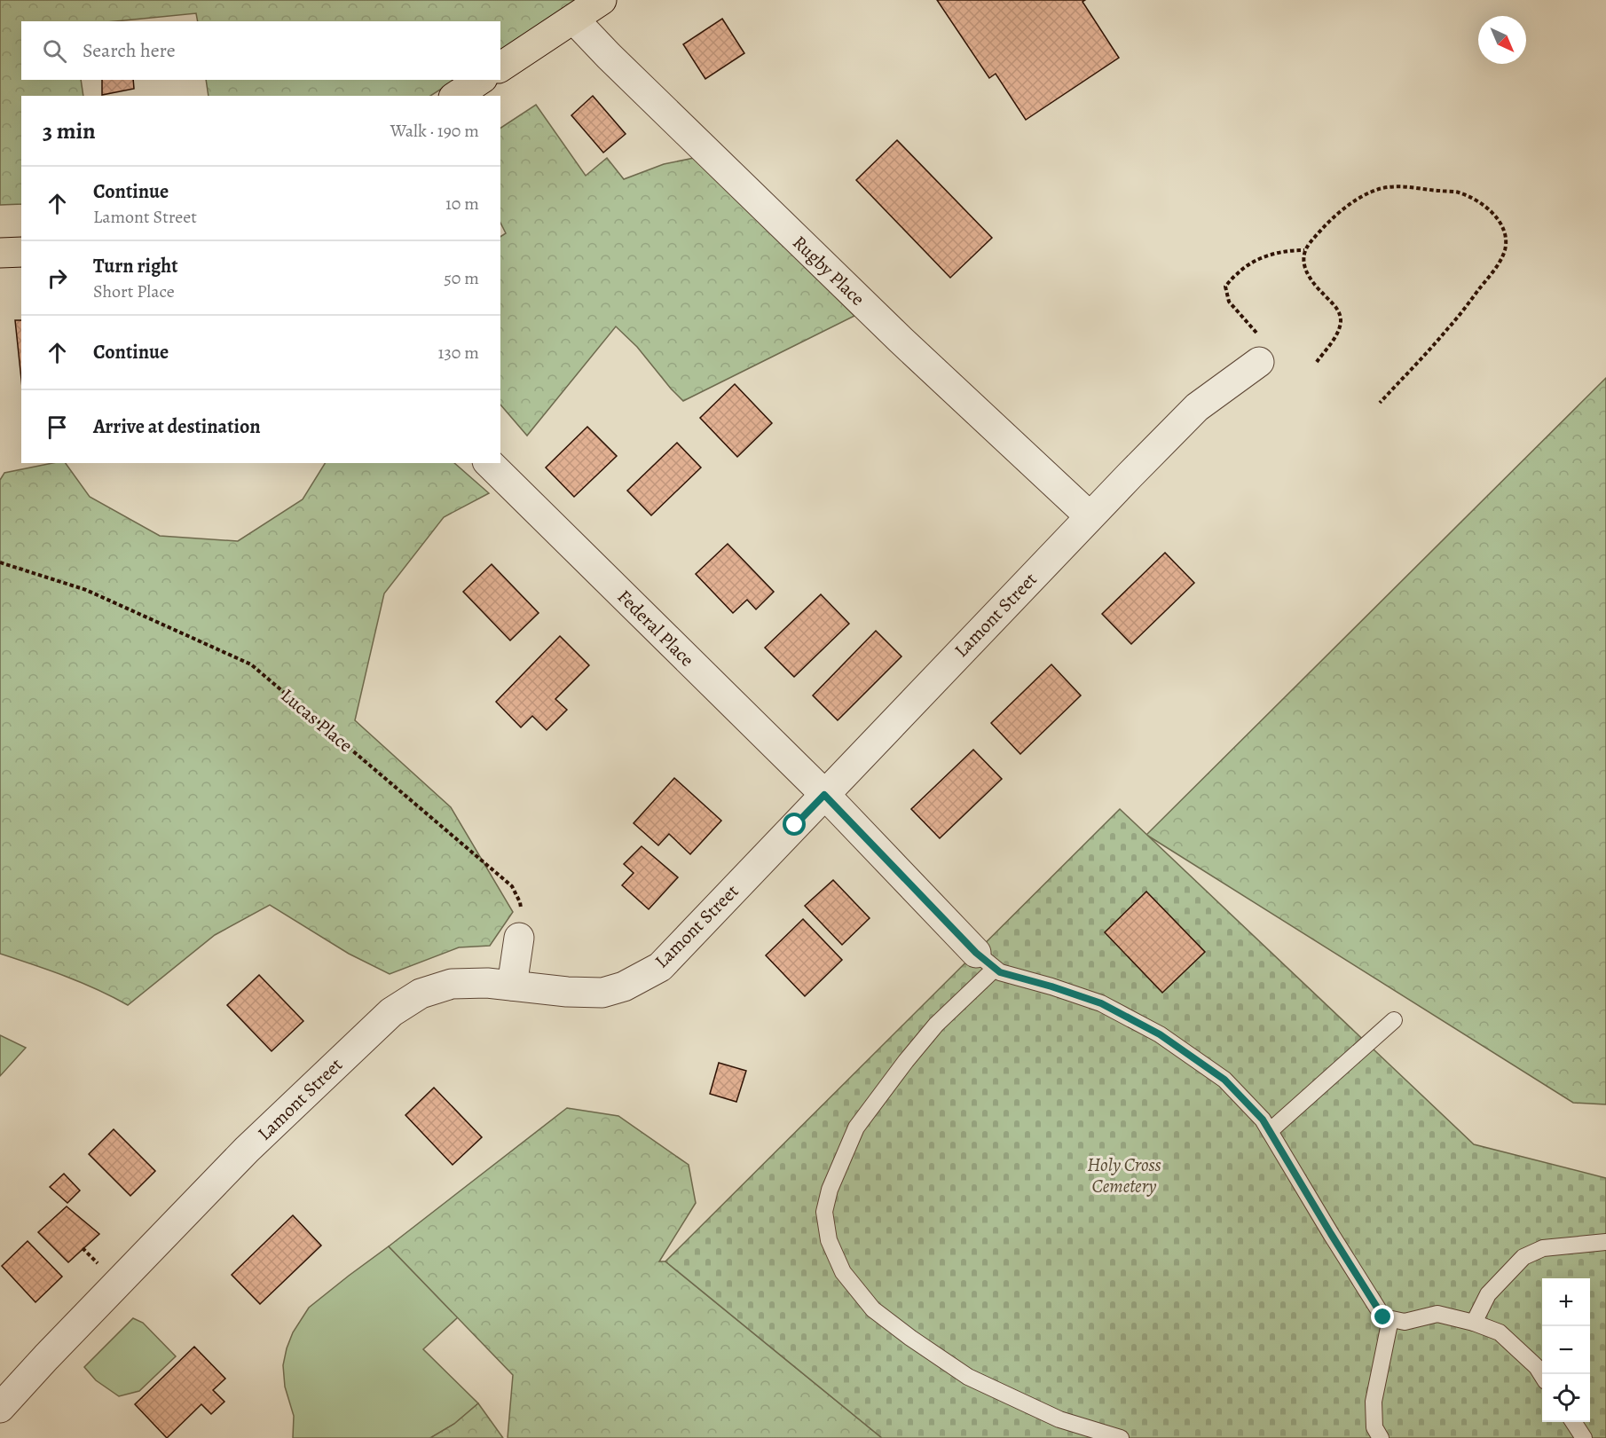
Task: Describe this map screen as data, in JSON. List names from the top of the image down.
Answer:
{
  "streets": {
    "street": ["Rugby Place", "Lamont Street", "Federal Place"],
    "path": ["Lucas Place"]
  },
  "crossings": [
    ["Rugby Place", "Lamont Street"],
    ["Lamont Street", "Federal Place"]
  ],
  "parks": ["Holy Cross Cemetery"],
  "north": "bottom right",
  "page": {
    "search": "Search here",
    "heading": ["3 min", "Walk · 190 m"],
    "list": [
      ["Continue", "Lamont Street", "10 m"],
      ["Turn right", "Short Place", "50 m"],
      ["Continue", "130 m"],
      "Arrive at destination"
    ],
    "map_buttons": ["+", "−"]
  }
}
